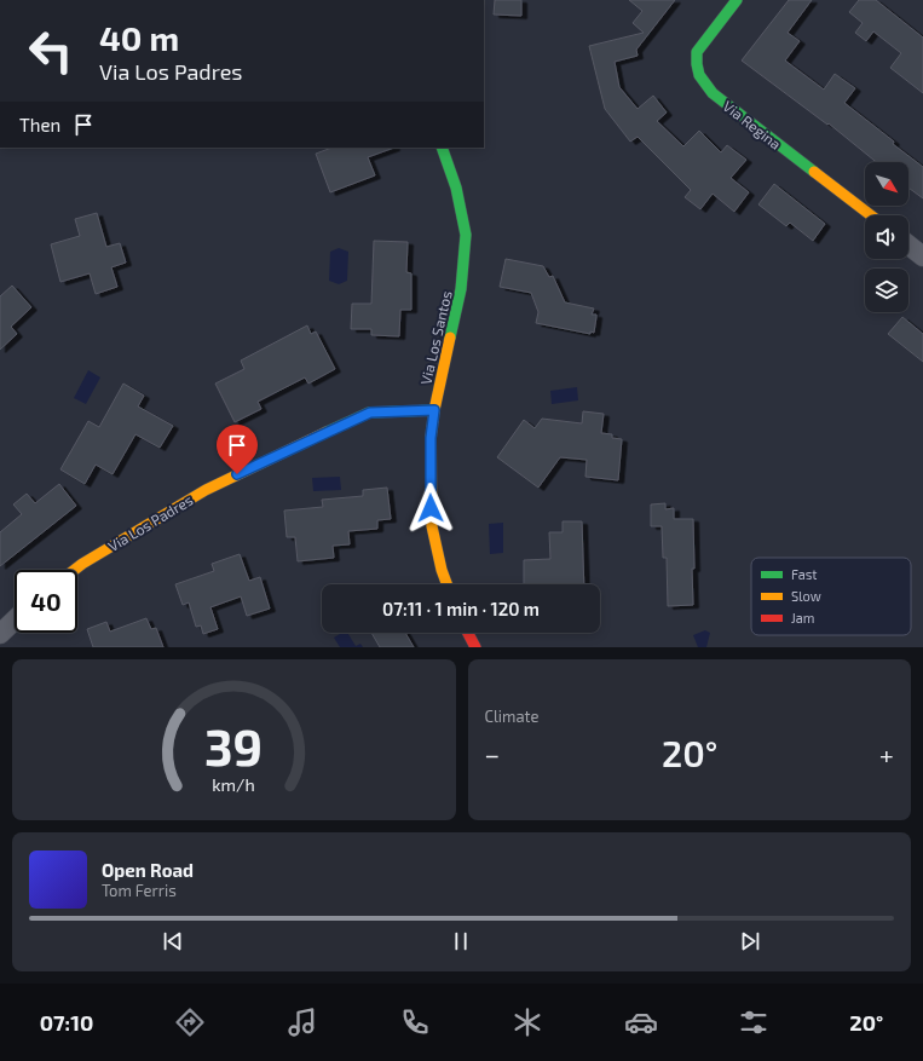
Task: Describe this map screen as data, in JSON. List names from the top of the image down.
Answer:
{
  "streets": {
    "street": ["Via Regina", "Via Los Santos", "Via Los Padres"]
  },
  "crossings": [
    ["Via Los Santos", "Via Los Padres"]
  ],
  "legend": ["Fast", "Slow", "Jam"],
  "north": "bottom right",
  "page": {
    "turn": ["40 m", "Via Los Padres"],
    "then": "Then",
    "limit": "40",
    "trip": "07:11 · 1 min · 120 m",
    "tile": "Climate",
    "heat": ["−", "20°", "+"],
    "song": ["Open Road", "Tom Ferris"],
    "tabs": ["07:10", "20°"],
    "gauge": ["39", "km/h"]
  }
}
